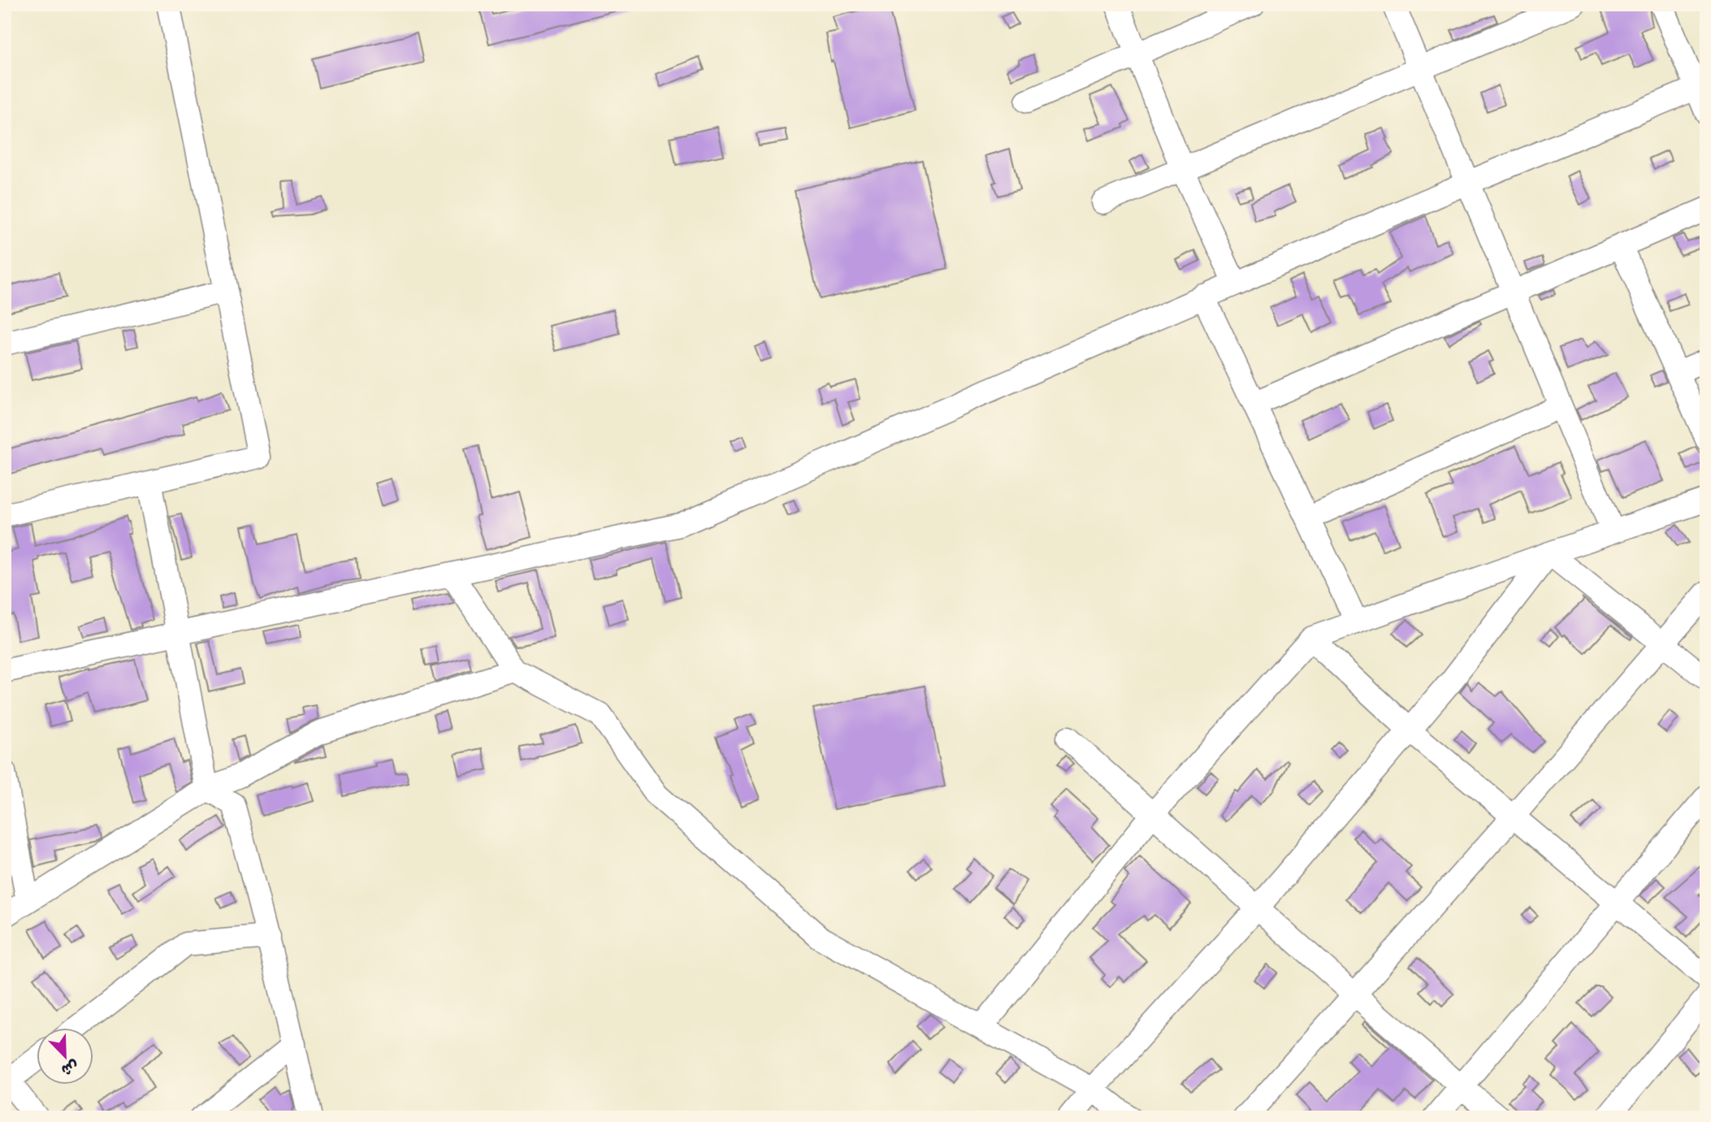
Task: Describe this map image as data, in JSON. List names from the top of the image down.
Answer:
{
  "north": "bottom right"
}
